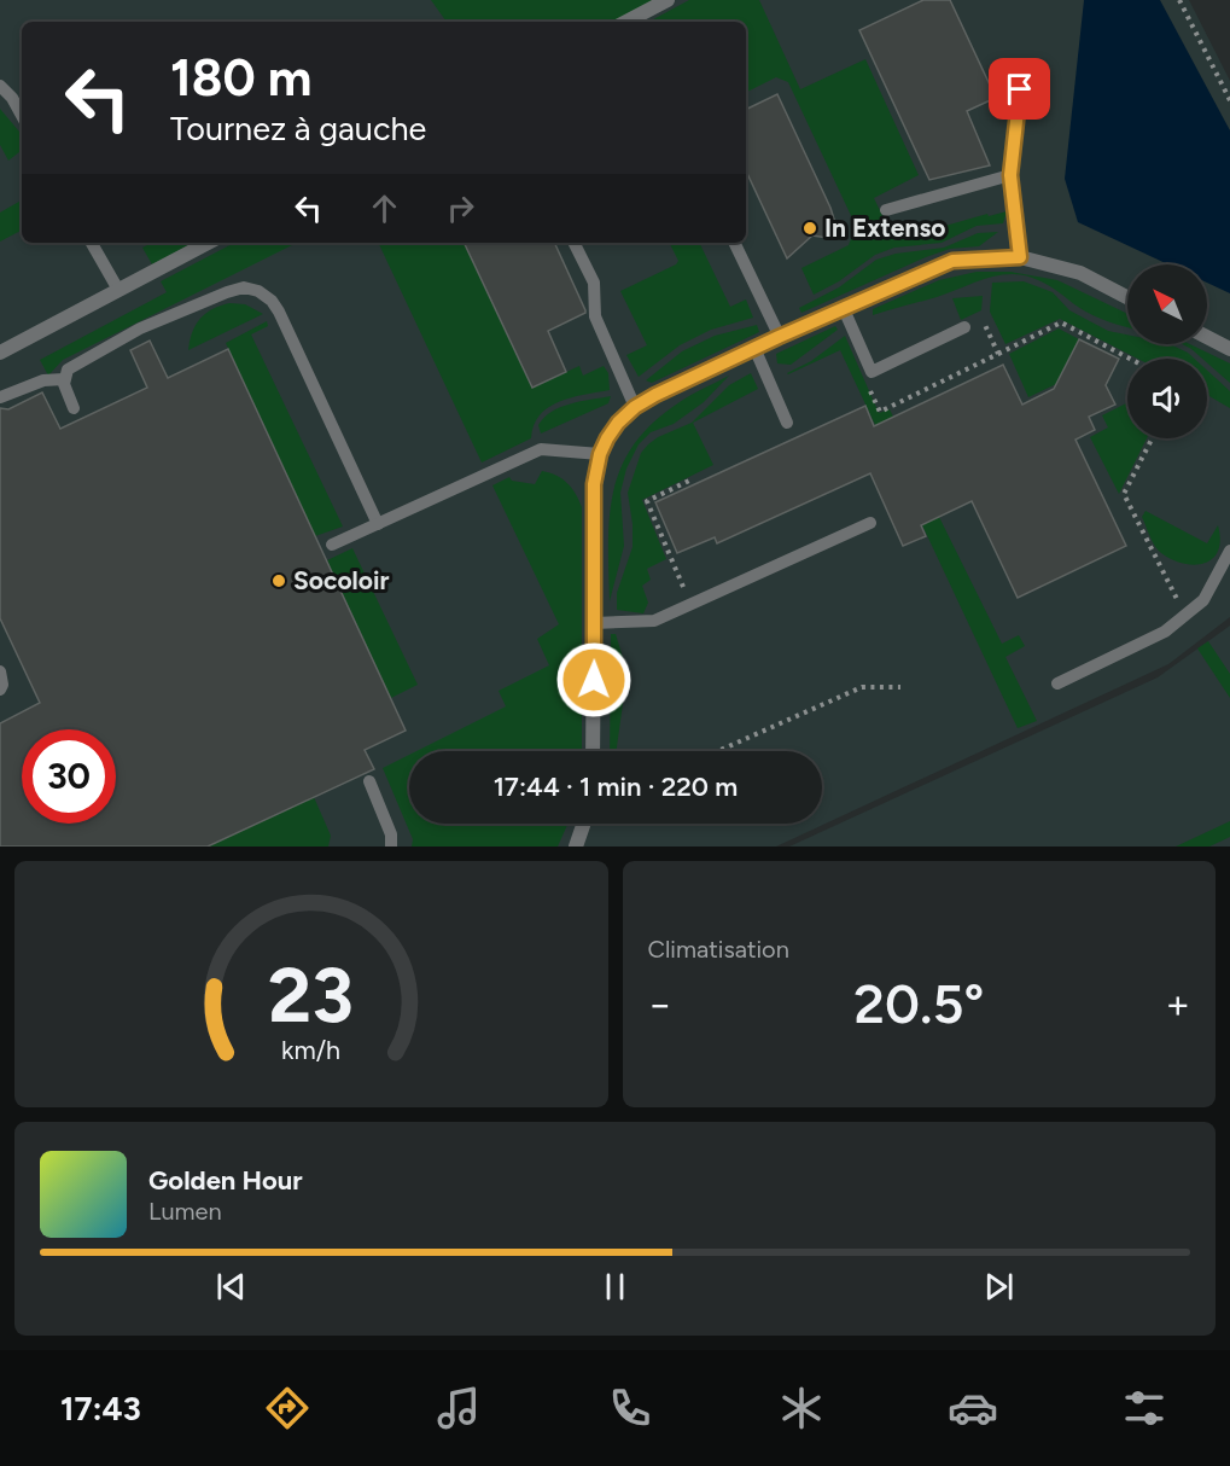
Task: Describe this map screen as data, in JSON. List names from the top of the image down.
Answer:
{
  "places": ["In Extenso", "Socoloir"],
  "north": "top left",
  "page": {
    "turn": ["180 m", "Tournez à gauche"],
    "limit": "30",
    "trip": "17:44 · 1 min · 220 m",
    "tile": "Climatisation",
    "heat": ["−", "20.5°", "+"],
    "song": ["Golden Hour", "Lumen"],
    "tabs": "17:43",
    "gauge": ["23", "km/h"]
  }
}
